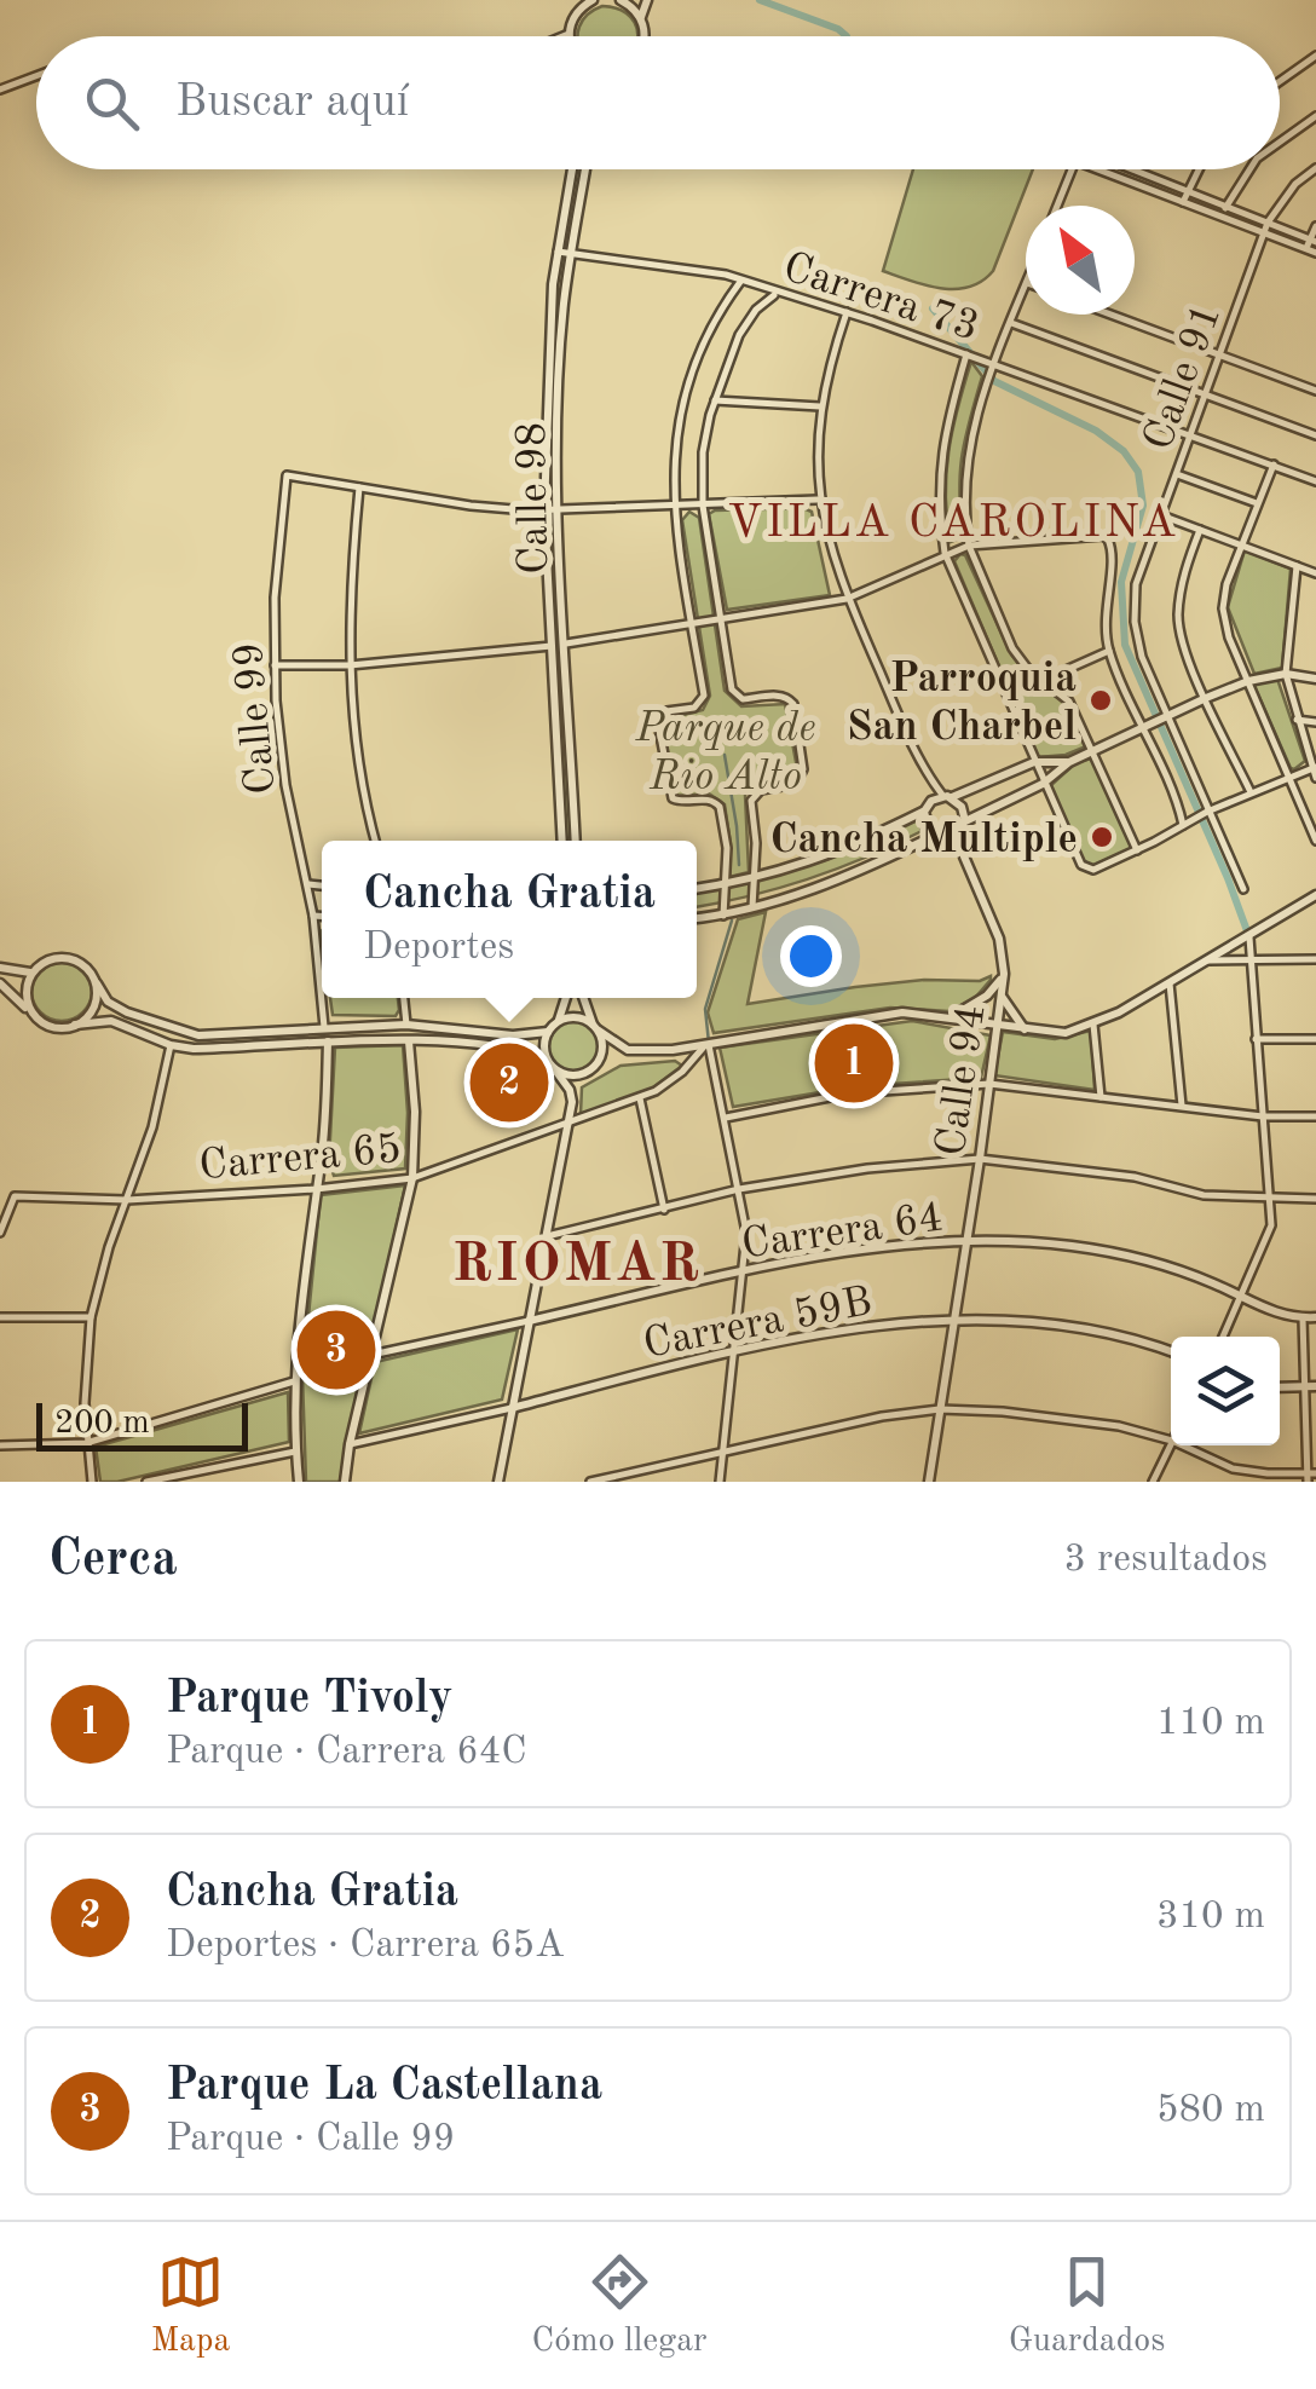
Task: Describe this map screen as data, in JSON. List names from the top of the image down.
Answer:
{
  "streets": {
    "street": [
      "Carrera 73",
      "Calle 91",
      "Calle 98",
      "Calle 99",
      "Calle 94",
      "Carrera 65",
      "Carrera 64",
      "Carrera 59B"
    ]
  },
  "crossings": [
    ["Carrera 73", "Calle 91"],
    ["Carrera 73", "Calle 98"],
    ["Calle 94", "Carrera 64"],
    ["Calle 94", "Carrera 59B"]
  ],
  "districts": ["VILLA CAROLINA", "RIOMAR"],
  "parks": ["Parque de Rio Alto"],
  "places": ["Parroquia San Charbel", "Cancha Multiple"],
  "scale_bar": "200 m",
  "north": "top left",
  "page": {
    "search": "Buscar aquí",
    "popup": ["Cancha Gratia", "Deportes"],
    "pins": ["1", "2", "3"],
    "scale": "200 m",
    "heading": ["Cerca", "3 resultados"],
    "list": [
      {
        "mark": "1",
        "name": "Parque Tivoly",
        "note": "Parque · Carrera 64C",
        "value": "110 m"
      },
      {
        "mark": "2",
        "name": "Cancha Gratia",
        "note": "Deportes · Carrera 65A",
        "value": "310 m"
      },
      {
        "mark": "3",
        "name": "Parque La Castellana",
        "note": "Parque · Calle 99",
        "value": "580 m"
      }
    ],
    "nav": ["Mapa", "Cómo llegar", "Guardados"]
  }
}
